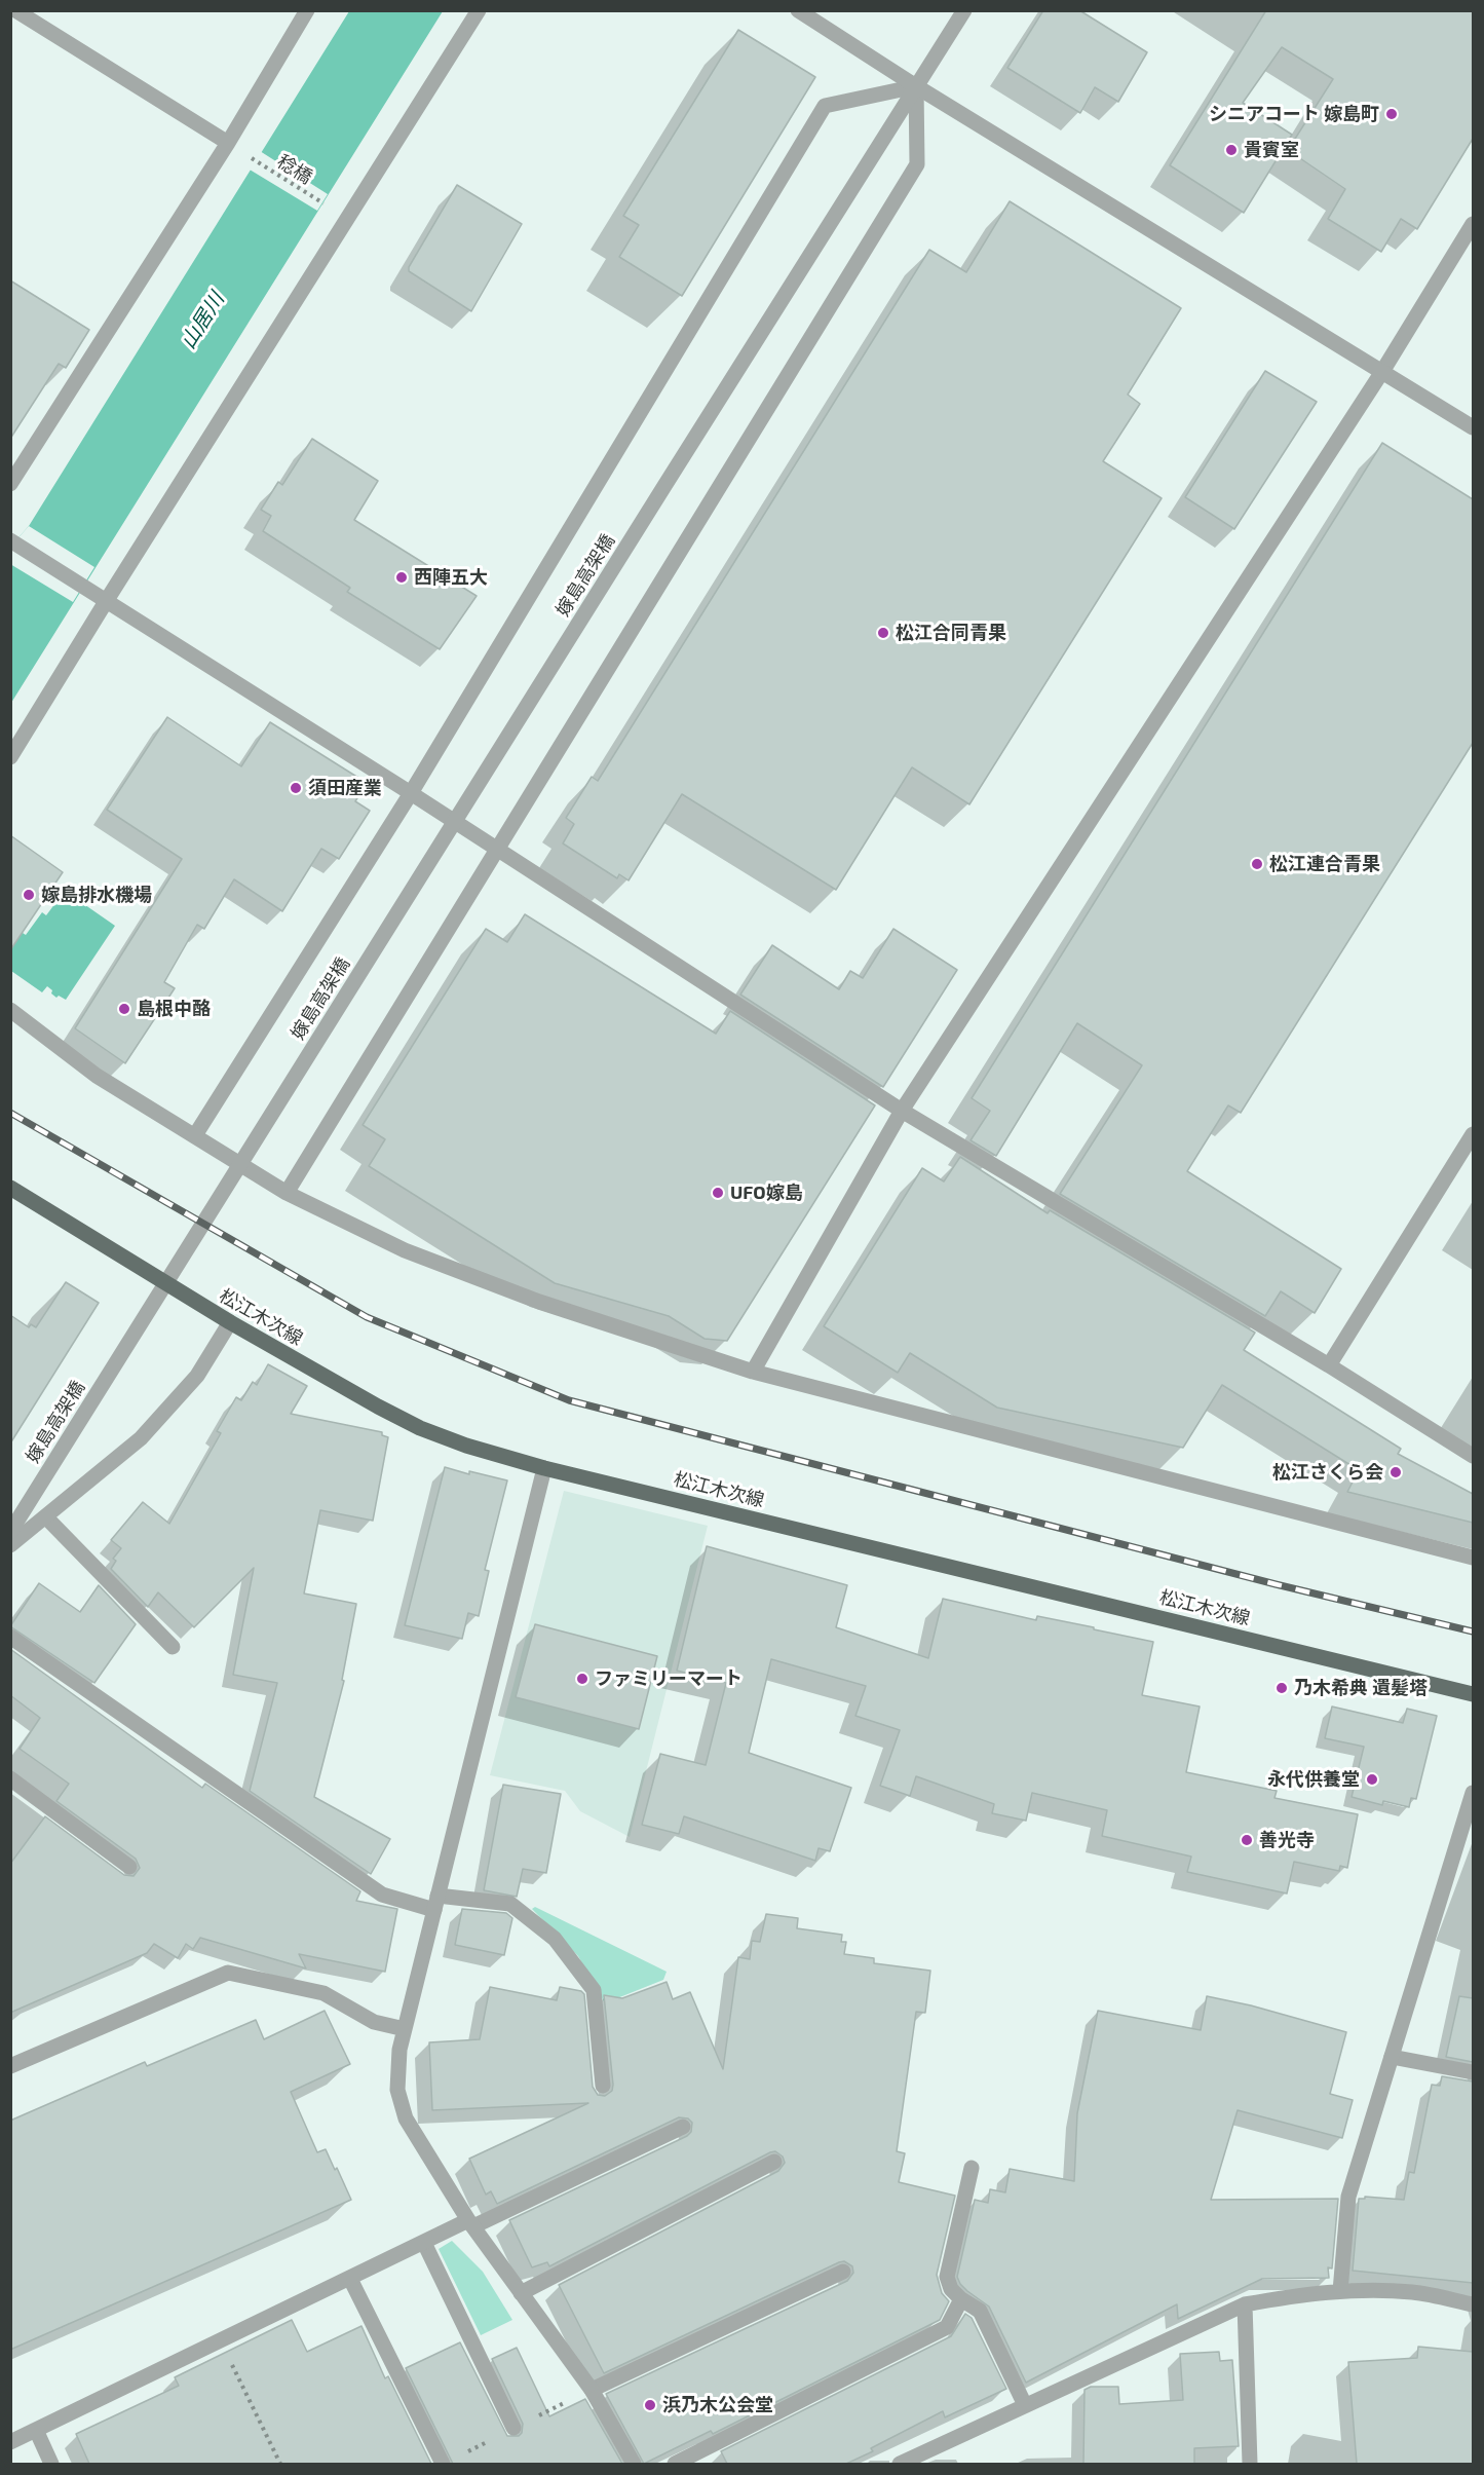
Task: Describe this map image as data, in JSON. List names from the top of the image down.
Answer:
{
  "streets": {
    "main road": ["松江木次線"],
    "street": ["嫁島高架橋"],
    "path": ["稔橋"]
  },
  "water": ["山居川"],
  "places": [
    "シニアコート 嫁島町",
    "貴賓室",
    "西陣五大",
    "松江合同青果",
    "須田産業",
    "松江連合青果",
    "嫁島排水機場",
    "島根中酪",
    "UFO嫁島",
    "松江さくら会",
    "ファミリーマート",
    "乃木希典 遺髪塔",
    "永代供養堂",
    "善光寺",
    "浜乃木公会堂"
  ]
}
